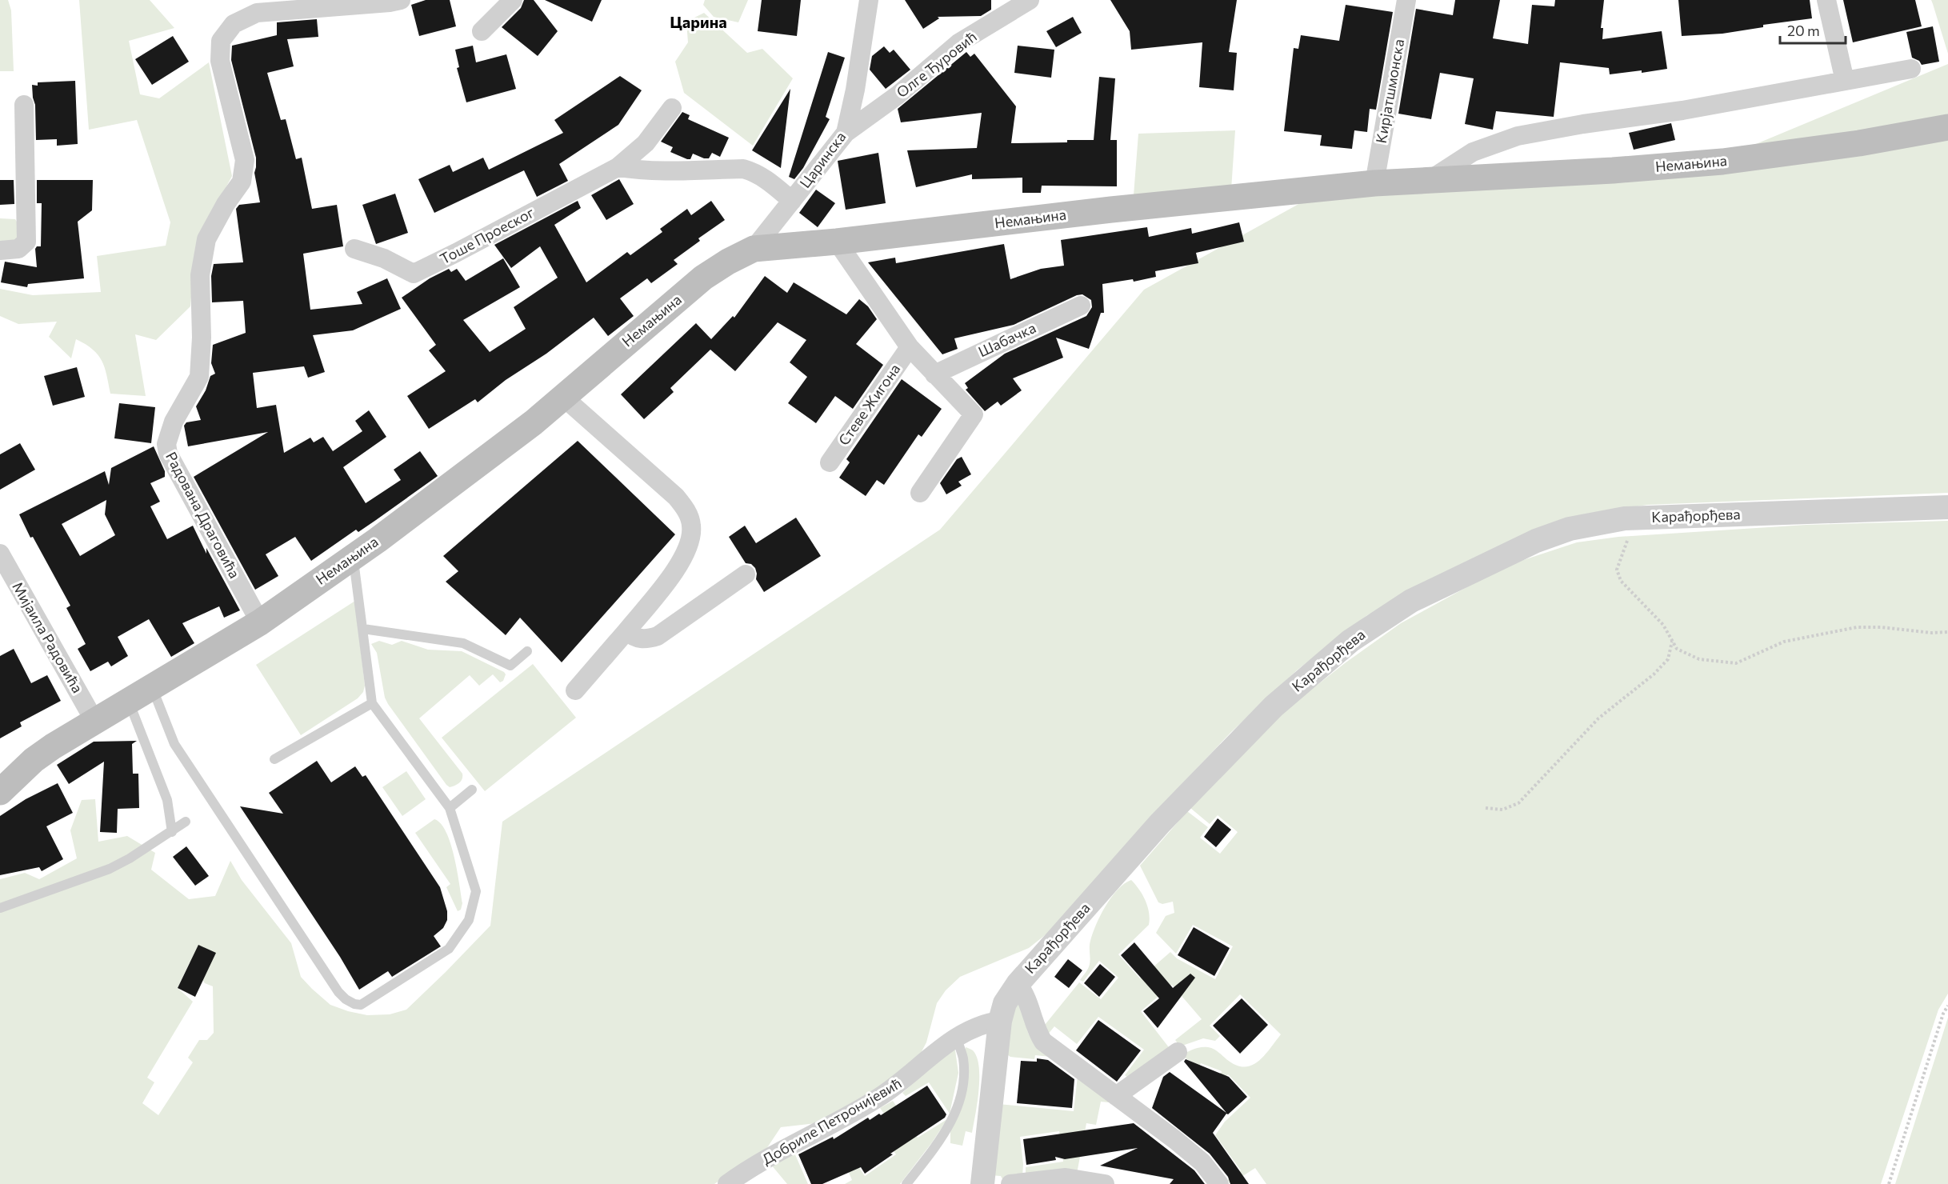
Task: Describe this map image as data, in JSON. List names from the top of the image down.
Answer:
{
  "streets": {
    "main road": ["Немањина"],
    "street": [
      "Олге Ђуровић",
      "Кирјатшмонска",
      "Царинска",
      "Тоше Проеског",
      "Шабачка",
      "Стеве Жигона",
      "Радована Драговића",
      "Карађорђева",
      "Мијаила Радовића",
      "Добриле Петронијевић"
    ]
  },
  "crossings": [
    ["Олге Ђуровић", "Царинска"],
    ["Кирјатшмонска", "Немањина"],
    ["Царинска", "Немањина"],
    ["Немањина", "Радована Драговића"],
    ["Немањина", "Мијаила Радовића"],
    ["Карађорђева", "Добриле Петронијевић"]
  ],
  "districts": ["Царина"],
  "scale_bar": "20 m"
}
